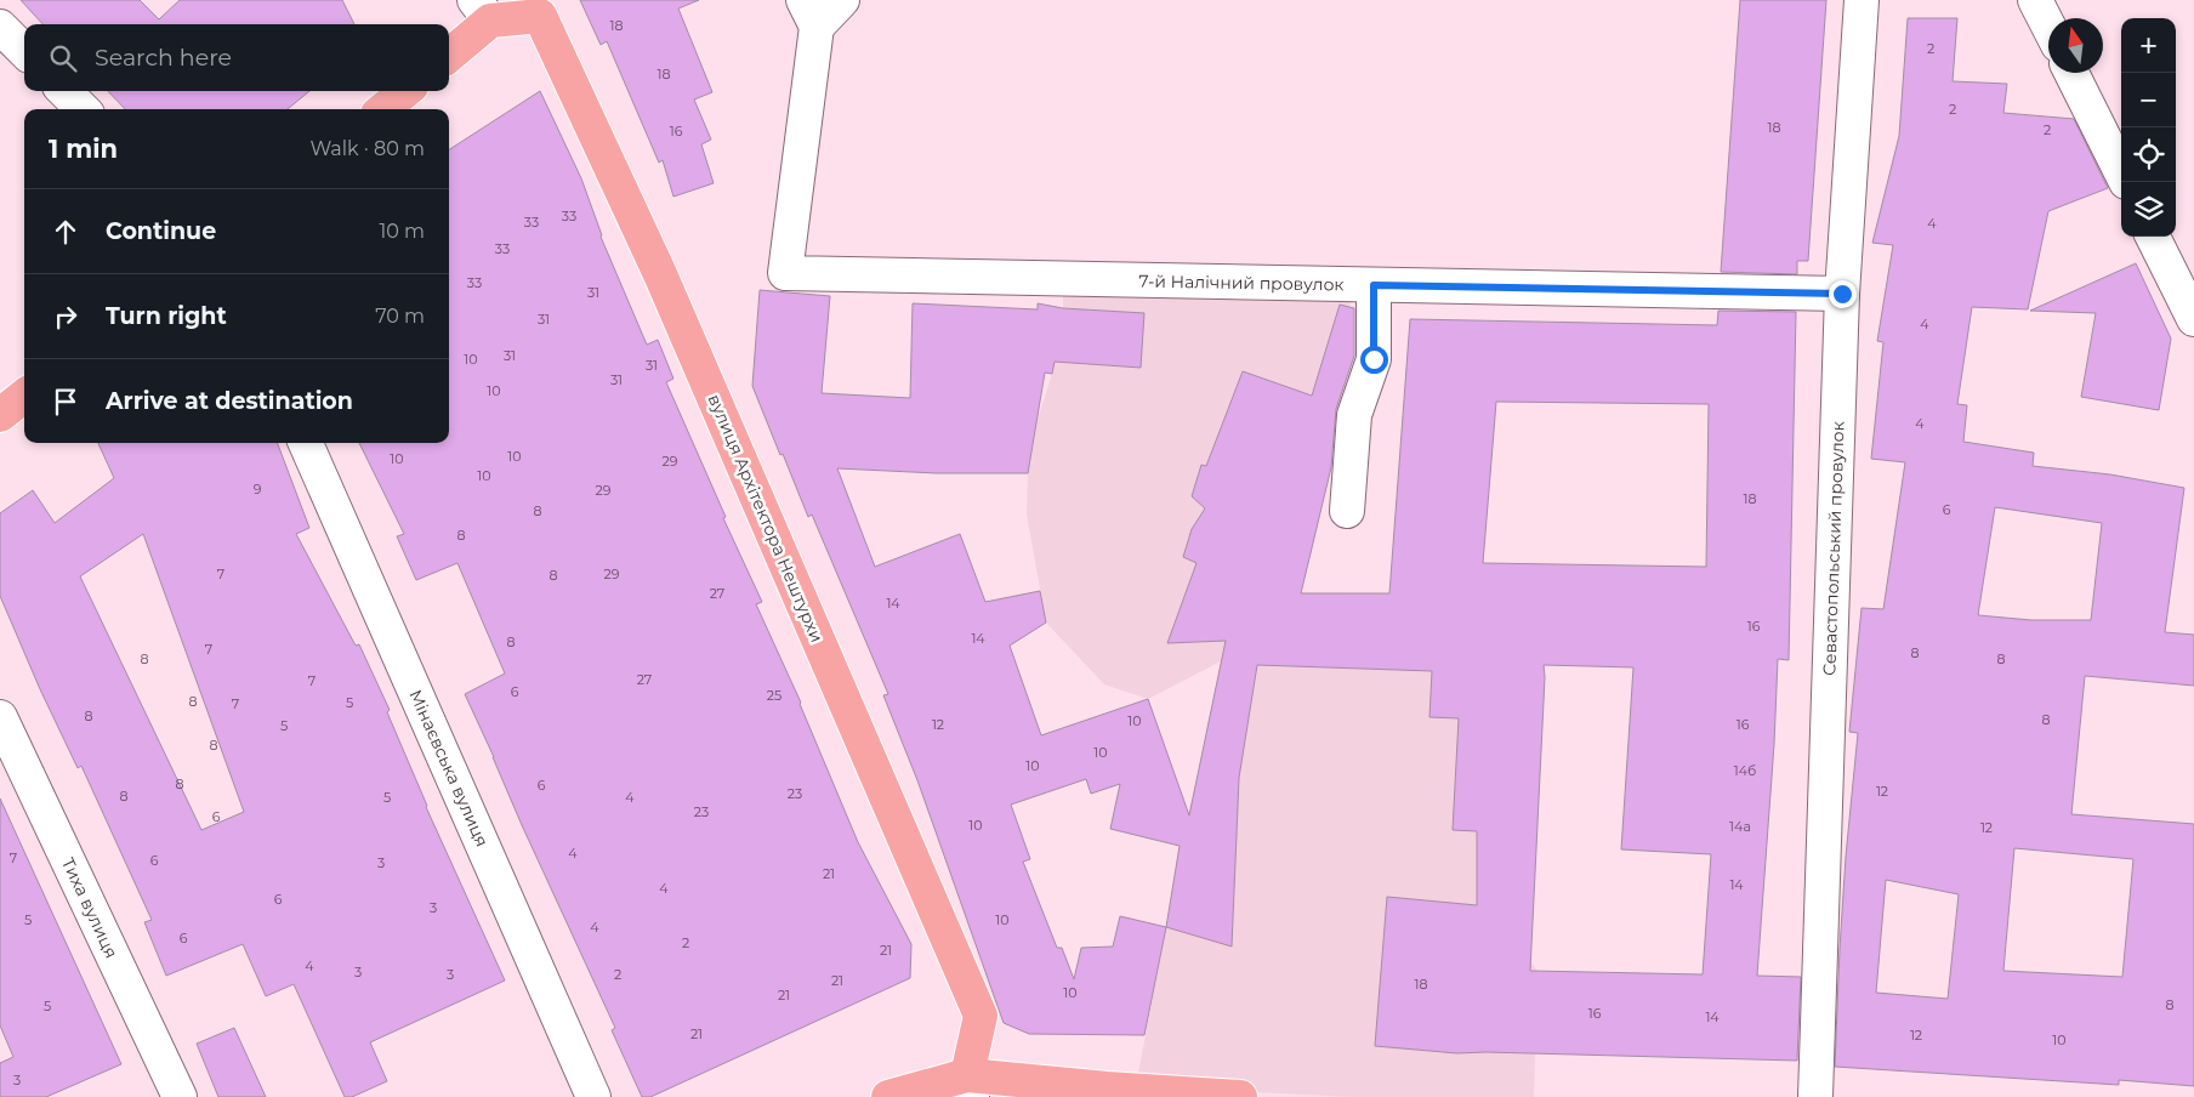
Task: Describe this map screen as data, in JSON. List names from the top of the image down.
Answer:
{
  "streets": {
    "main road": ["вулиця Архітектора Нештурхи"],
    "street": [
      "7-й Налічний провулок",
      "Севастопольський провулок",
      "Мінаєвська вулиця",
      "Тиха вулиця"
    ]
  },
  "crossings": [
    ["7-й Налічний провулок", "Севастопольський провулок"]
  ],
  "house_numbers": [
    "18",
    "2",
    "18",
    "2",
    "18",
    "2",
    "16",
    "33",
    "33",
    "4",
    "33",
    "33",
    "31",
    "31",
    "4",
    "31",
    "10",
    "31",
    "31",
    "10",
    "4",
    "10",
    "10",
    "29",
    "10",
    "9",
    "29",
    "18",
    "6",
    "8",
    "8",
    "7",
    "29",
    "8",
    "27",
    "14",
    "16",
    "14",
    "8",
    "7",
    "8",
    "8",
    "8",
    "27",
    "7",
    "6",
    "25",
    "8",
    "5",
    "7",
    "8",
    "8",
    "10",
    "12",
    "16",
    "5",
    "8",
    "10",
    "10",
    "14б",
    "8",
    "6",
    "12",
    "23",
    "8",
    "5",
    "4",
    "23",
    "6",
    "10",
    "14а",
    "12",
    "4",
    "7",
    "6",
    "3",
    "21",
    "14",
    "4",
    "6",
    "3",
    "5",
    "10",
    "4",
    "6",
    "2",
    "21",
    "4",
    "3",
    "3",
    "2",
    "21",
    "18",
    "10",
    "21",
    "8",
    "5",
    "16",
    "14",
    "21",
    "12",
    "10",
    "3"
  ],
  "north": "top",
  "page": {
    "map_buttons": ["+", "−"],
    "search": "Search here",
    "heading": ["1 min", "Walk · 80 m"],
    "list": [
      ["Continue", "10 m"],
      ["Turn right", "70 m"],
      "Arrive at destination"
    ]
  }
}
